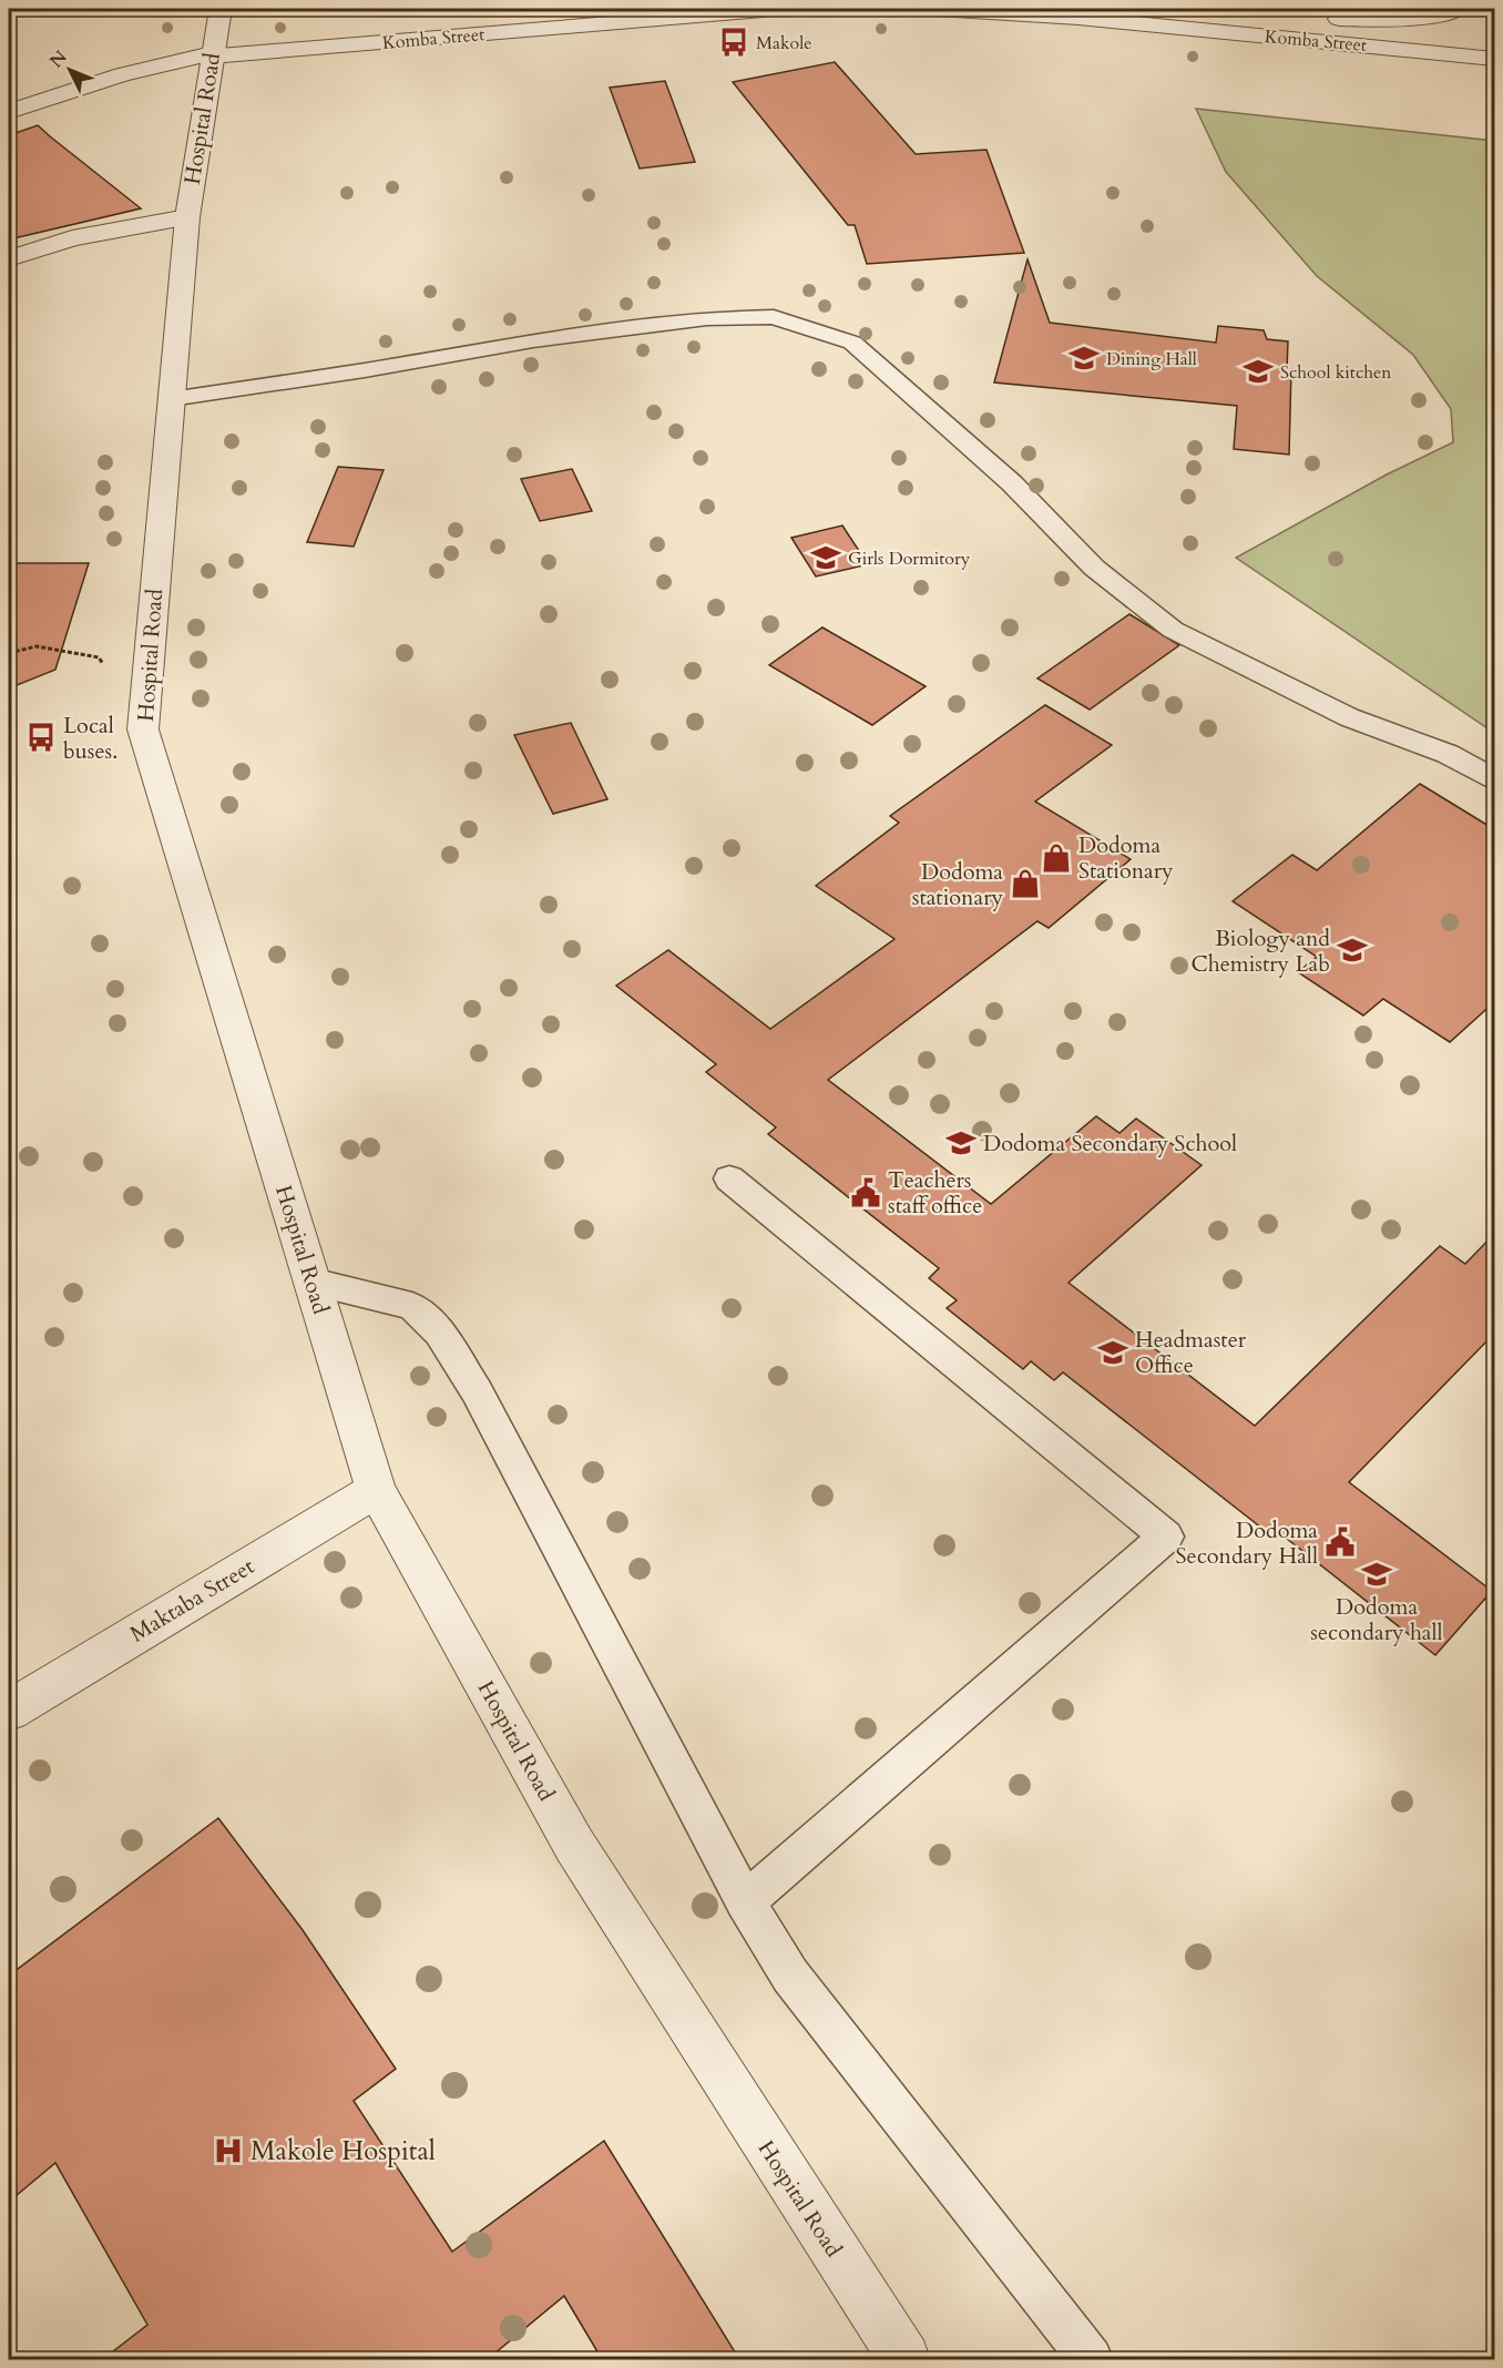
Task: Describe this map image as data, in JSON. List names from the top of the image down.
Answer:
{
  "streets": {
    "street": ["Komba Street", "Hospital Road", "Maktaba Street"]
  },
  "crossings": [
    ["Komba Street", "Hospital Road"],
    ["Hospital Road", "Maktaba Street"]
  ],
  "places": {
    "bus stop": ["Makole", "Local buses."],
    "school or university": [
      "Dining Hall",
      "School kitchen",
      "Girls Dormitory",
      "Biology and Chemistry Lab",
      "Dodoma Secondary School",
      "Headmaster Office",
      "Dodoma secondary hall"
    ],
    "shop": ["Dodoma Stationary", "Dodoma stationary"],
    "public building": ["Teachers staff office", "Dodoma Secondary Hall"],
    "hospital": ["Makole Hospital"]
  },
  "north": "top left"
}
